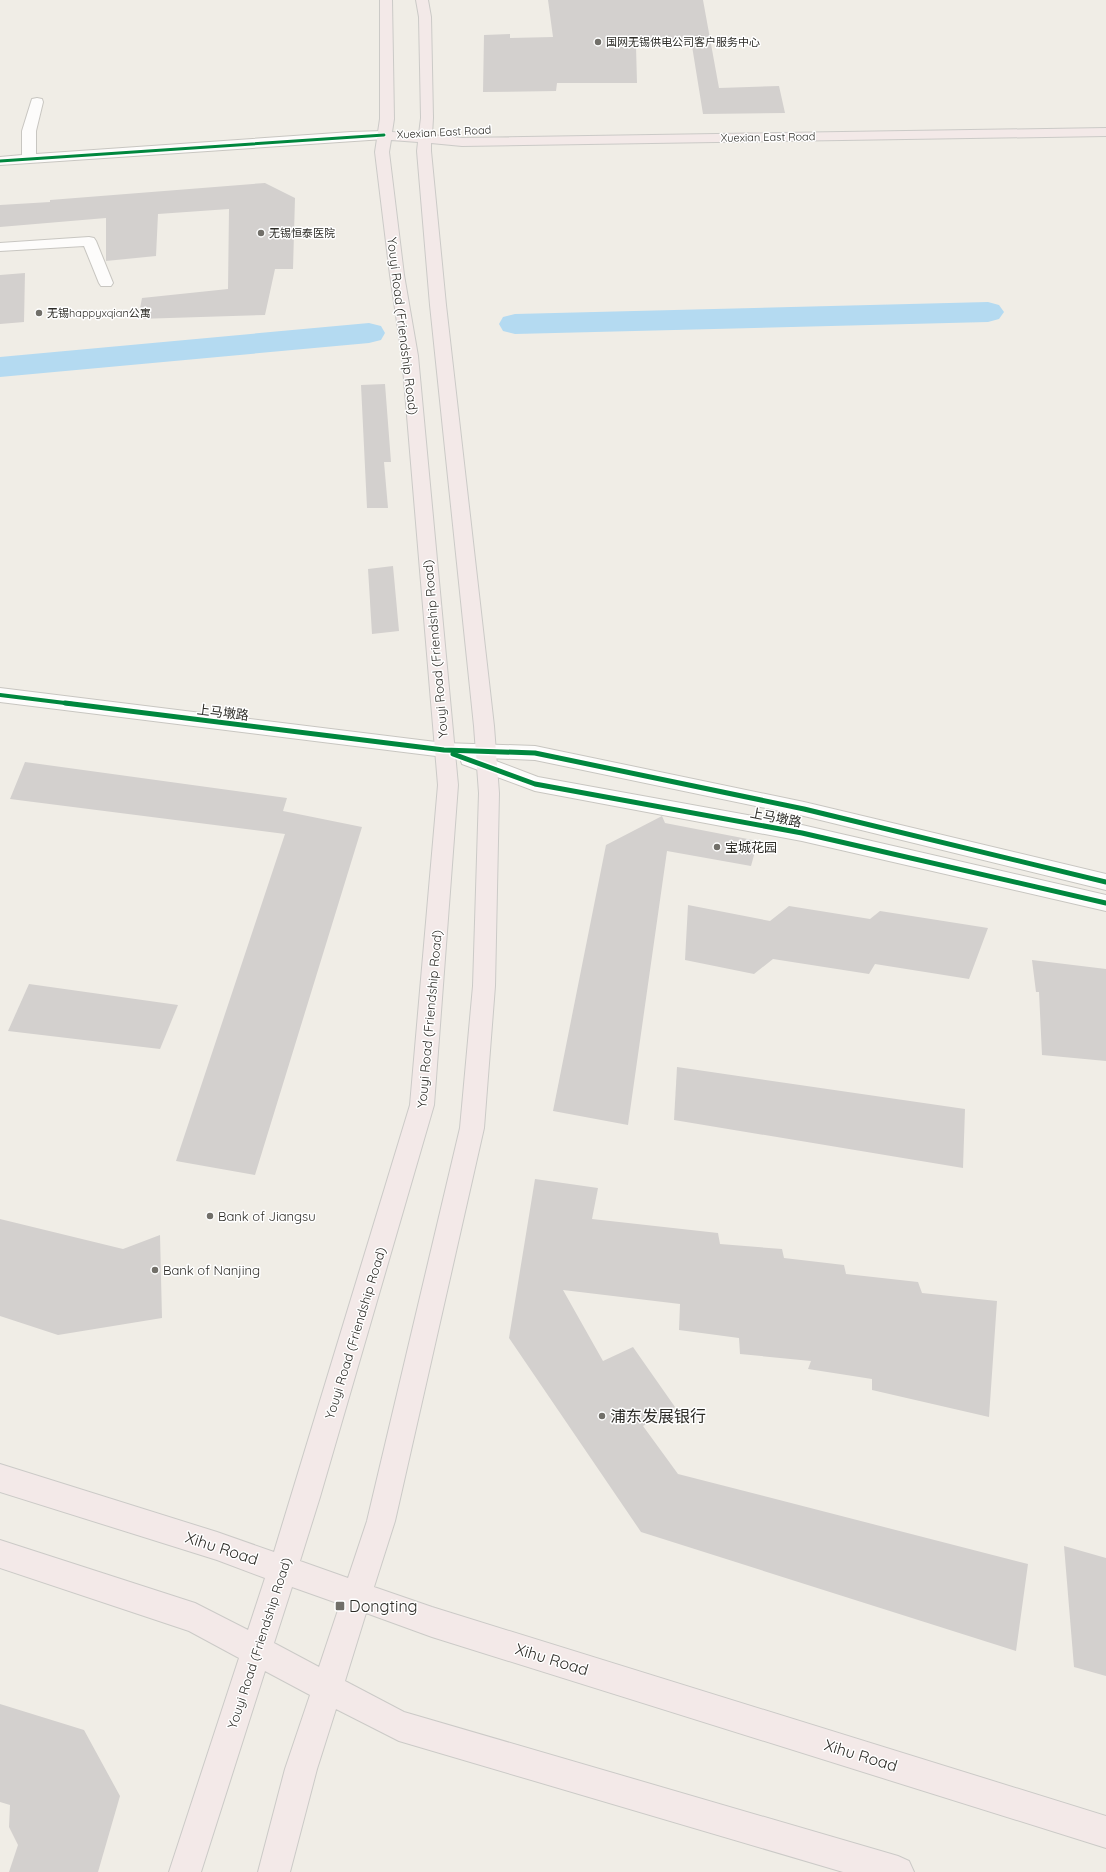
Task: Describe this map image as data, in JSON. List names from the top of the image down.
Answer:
{
  "streets": {
    "main road": ["Xuexian East Road", "Youyi Road (Friendship Road)", "Xihu Road"],
    "street": ["上马墩路"]
  },
  "crossings": [
    ["Xuexian East Road", "Youyi Road (Friendship Road)"],
    ["Youyi Road (Friendship Road)", "上马墩路"],
    ["Youyi Road (Friendship Road)", "Xihu Road"]
  ],
  "places": {
    "other": [
      "国网无锡供电公司客户服务中心",
      "无锡恒泰医院",
      "无锡happyxqian公寓",
      "宝城花园",
      "Bank of Jiangsu",
      "Bank of Nanjing",
      "浦东发展银行"
    ],
    "transit": ["Dongting"]
  }
}
